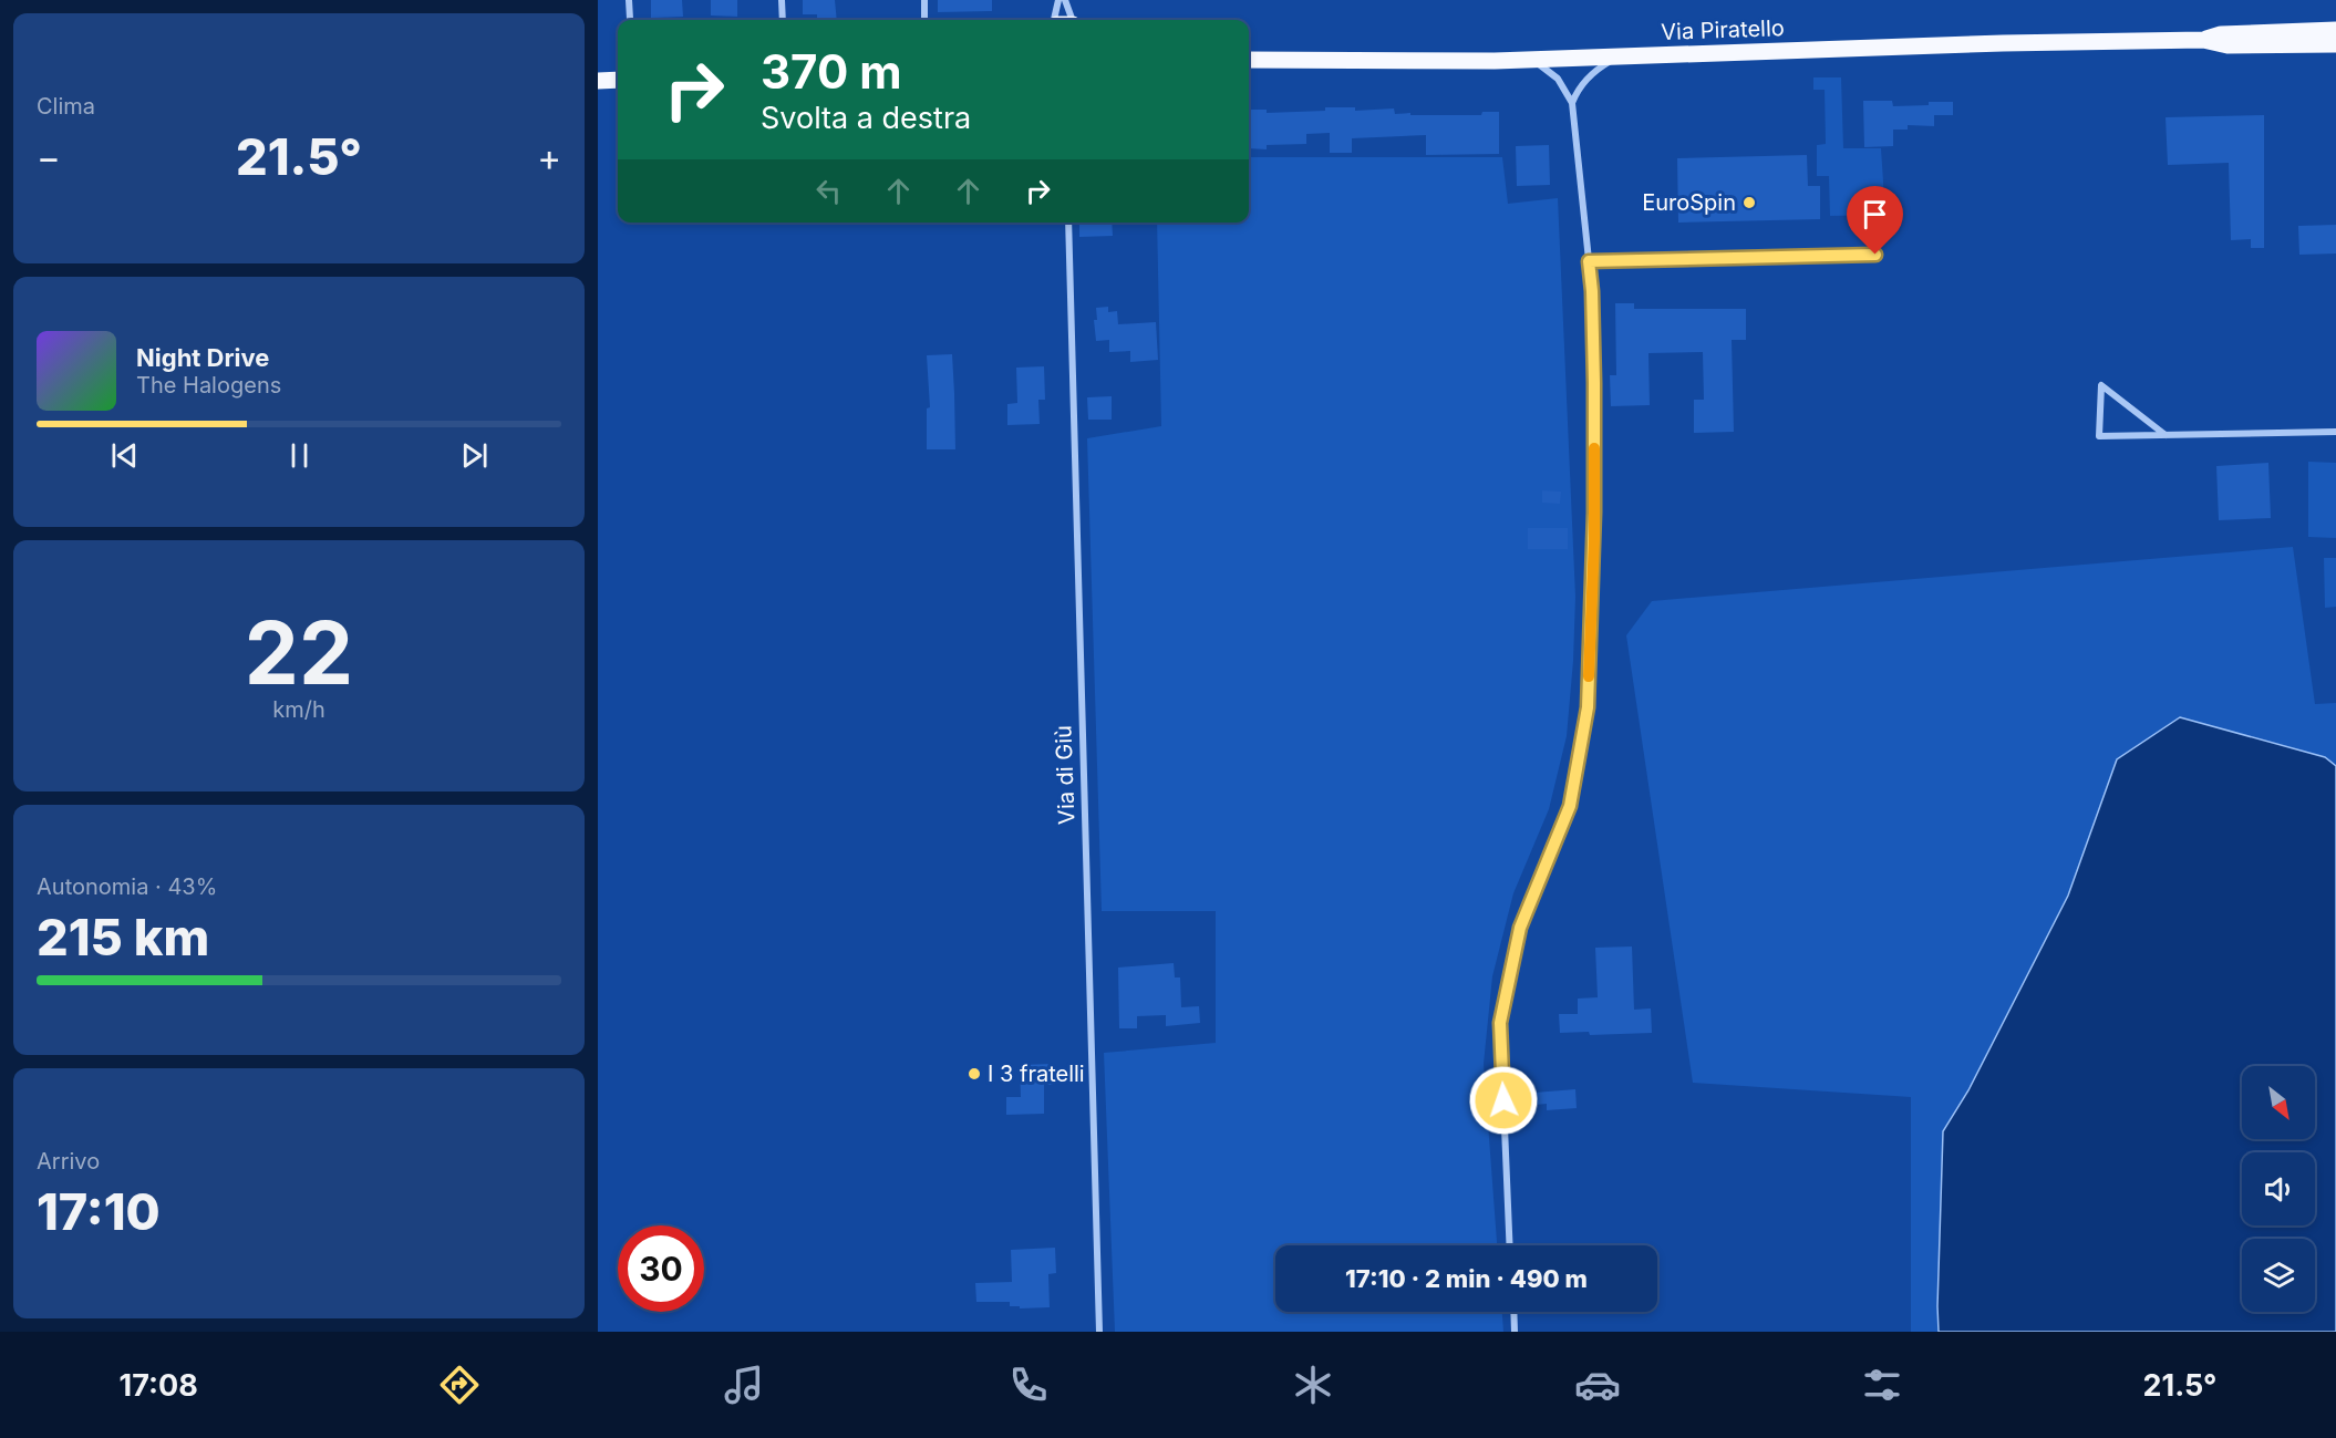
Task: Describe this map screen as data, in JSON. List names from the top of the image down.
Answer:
{
  "streets": {
    "main road": ["Via Piratello"],
    "street": ["Via di Giù"]
  },
  "places": ["EuroSpin", "I 3 fratelli"],
  "north": "bottom right",
  "page": {
    "tile": [
      "Clima",
      ["22", "km/h"],
      ["Autonomia · 43%", "215 km"],
      ["Arrivo", "17:10"]
    ],
    "turn": ["370 m", "Svolta a destra"],
    "heat": ["−", "21.5°", "+"],
    "song": ["Night Drive", "The Halogens"],
    "limit": "30",
    "trip": "17:10 · 2 min · 490 m",
    "tabs": ["17:08", "21.5°"]
  }
}
